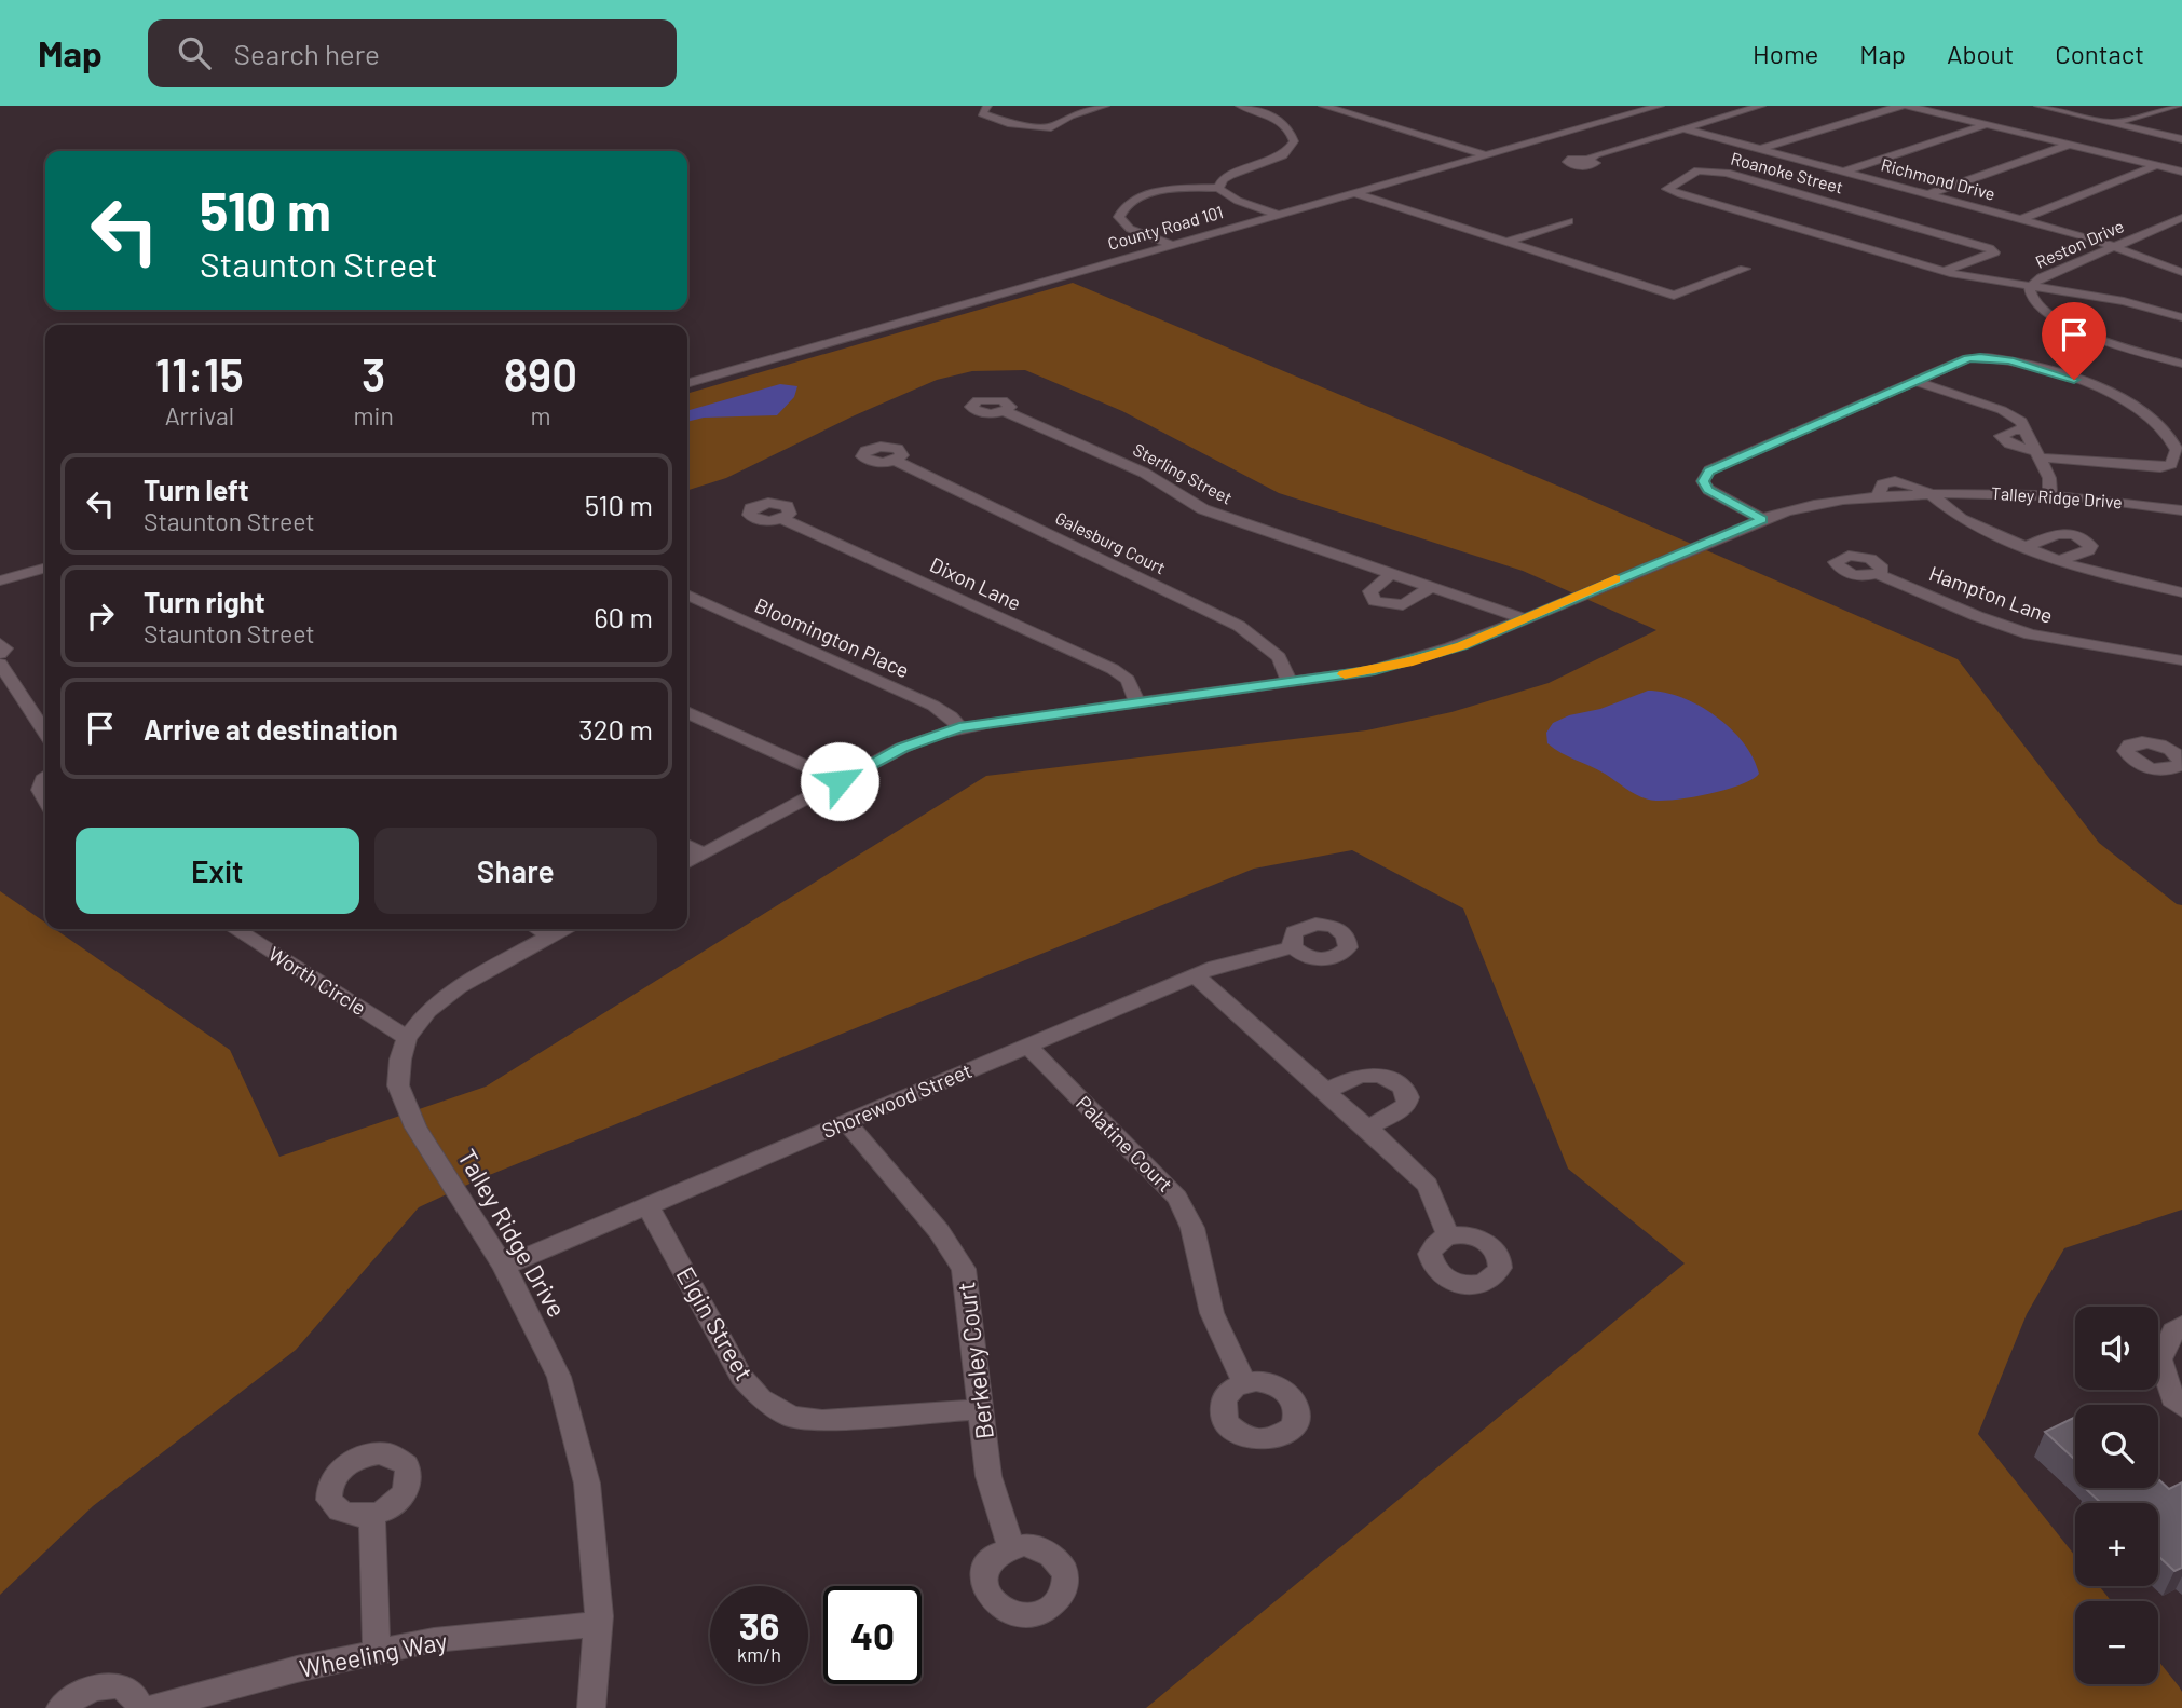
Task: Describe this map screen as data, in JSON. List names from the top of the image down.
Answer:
{
  "streets": {
    "street": [
      "Roanoke Street",
      "Richmond Drive",
      "County Road 101",
      "Reston Drive",
      "Sterling Street",
      "Talley Ridge Drive",
      "Galesburg Court",
      "Dixon Lane",
      "Hampton Lane",
      "Bloomington Place",
      "Worth Circle",
      "Shorewood Street",
      "Palatine Court",
      "Elgin Street",
      "Berkeley Court",
      "Wheeling Way"
    ]
  },
  "crossings": [
    ["Roanoke Street", "Reston Drive"],
    ["Richmond Drive", "Reston Drive"],
    ["Sterling Street", "Talley Ridge Drive"],
    ["Talley Ridge Drive", "Galesburg Court"],
    ["Talley Ridge Drive", "Dixon Lane"],
    ["Talley Ridge Drive", "Bloomington Place"],
    ["Talley Ridge Drive", "Worth Circle"],
    ["Talley Ridge Drive", "Shorewood Street"],
    ["Talley Ridge Drive", "Wheeling Way"],
    ["Shorewood Street", "Palatine Court"],
    ["Shorewood Street", "Elgin Street"],
    ["Shorewood Street", "Berkeley Court"],
    ["Elgin Street", "Berkeley Court"]
  ],
  "page": {
    "header": "Map",
    "search": "Search here",
    "nav": [
      "Home",
      "Map",
      "About",
      "Contact"
    ],
    "turn": ["510 m", "Staunton Street"],
    "eta": [
      "11:15",
      "Arrival",
      "3",
      "min",
      "890",
      "m"
    ],
    "list": [
      {
        "name": "Turn left",
        "note": "Staunton Street",
        "value": "510 m"
      },
      {
        "name": "Turn right",
        "note": "Staunton Street",
        "value": "60 m"
      },
      {
        "name": "Arrive at destination",
        "value": "320 m"
      }
    ],
    "buttons": ["Exit", "Share"],
    "map_buttons": ["+", "−"],
    "speed": "36 km/h",
    "limit": "40"
  }
}
